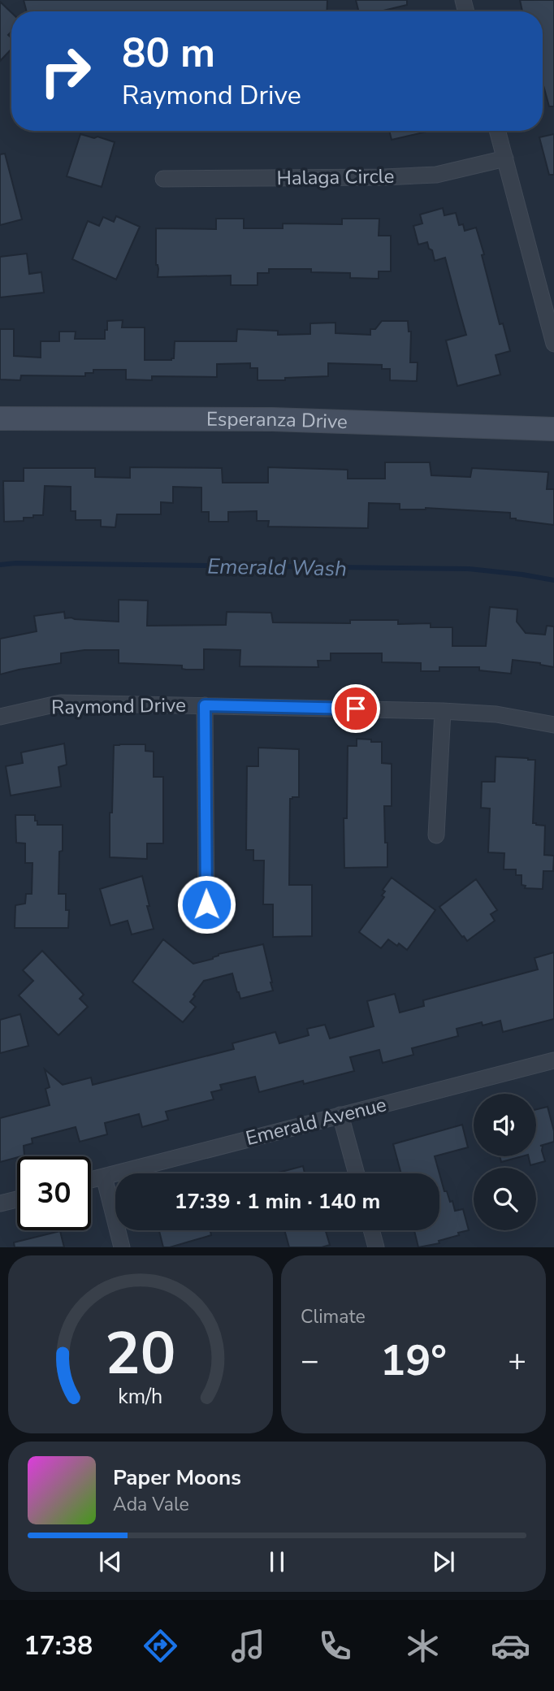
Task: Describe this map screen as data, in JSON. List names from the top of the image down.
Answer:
{
  "streets": {
    "main road": ["Esperanza Drive"],
    "street": ["Halaga Circle", "Raymond Drive", "Emerald Avenue"]
  },
  "water": ["Emerald Wash"],
  "page": {
    "turn": ["80 m", "Raymond Drive"],
    "limit": "30",
    "trip": "17:39 · 1 min · 140 m",
    "tile": "Climate",
    "heat": ["−", "19°", "+"],
    "song": ["Paper Moons", "Ada Vale"],
    "tabs": "17:38",
    "gauge": ["20", "km/h"]
  }
}
